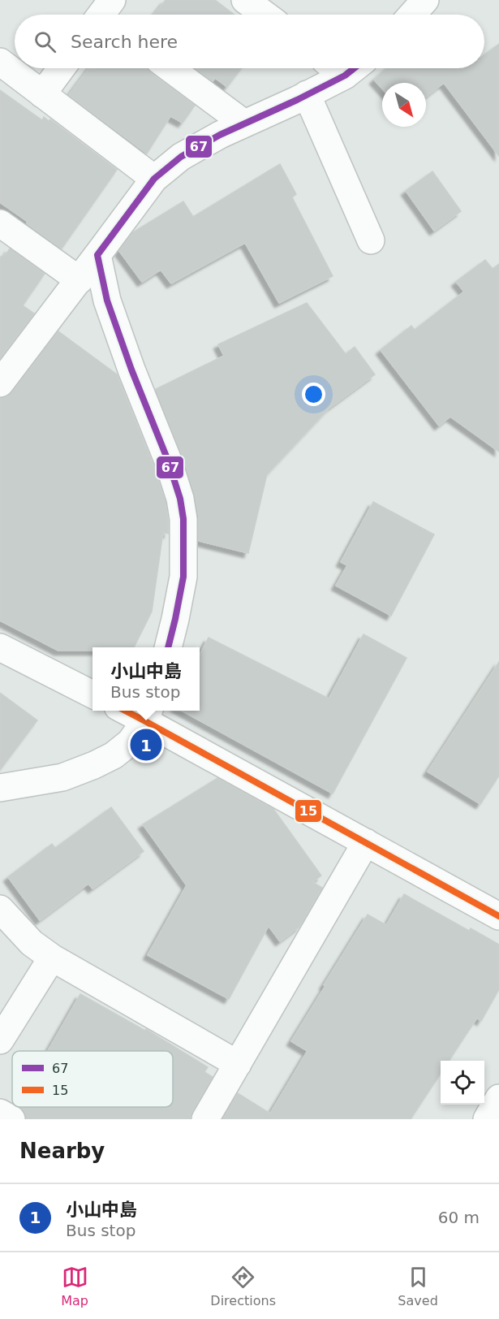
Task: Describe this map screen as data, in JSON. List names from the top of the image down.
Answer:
{
  "lines": ["transit line 67", "transit line 15"],
  "legend": ["67", "15"],
  "north": "bottom right",
  "page": {
    "search": "Search here",
    "popup": ["小山中島", "Bus stop"],
    "pins": "1",
    "heading": "Nearby",
    "list": [
      {
        "mark": "1",
        "name": "小山中島",
        "note": "Bus stop",
        "value": "60 m"
      }
    ],
    "nav": ["Map", "Directions", "Saved"]
  }
}
